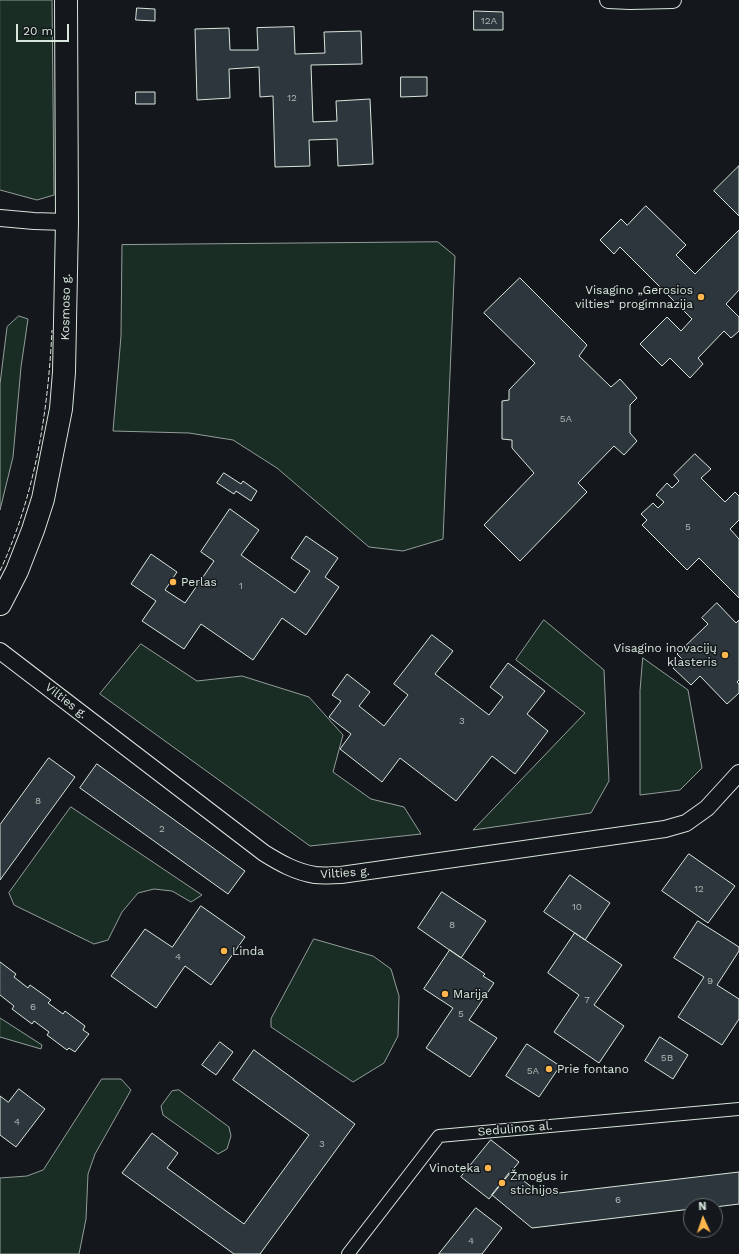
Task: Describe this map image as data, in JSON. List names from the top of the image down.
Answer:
{
  "streets": {
    "main road": ["Kosmoso g."],
    "street": ["Vilties g.", "Sedulinos al."]
  },
  "places": [
    "Visagino „Gerosios vilties“ progimnazija",
    "Perlas",
    "Visagino inovacijų klasteris",
    "Linda",
    "Marija",
    "Prie fontano",
    "Vinoteka",
    "Žmogus ir stichijos"
  ],
  "house_numbers": [
    "12A",
    "12",
    "5A",
    "5",
    "1",
    "3",
    "8",
    "2",
    "12",
    "10",
    "8",
    "4",
    "9",
    "7",
    "6",
    "5",
    "5B",
    "5A",
    "4",
    "3",
    "6",
    "4"
  ],
  "scale_bar": "20 m",
  "north": "top"
}
